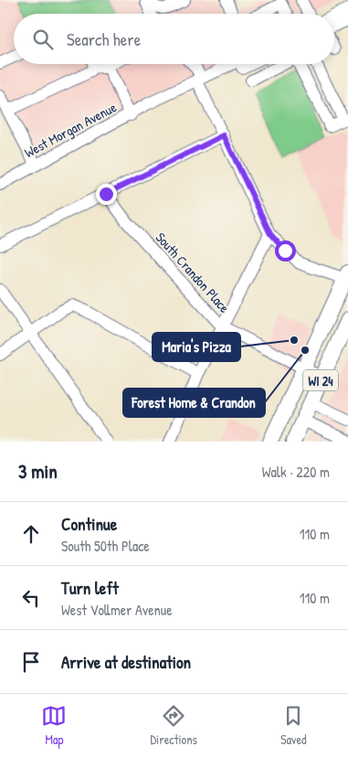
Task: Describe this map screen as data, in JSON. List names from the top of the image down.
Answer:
{
  "streets": {
    "main road": ["WI 24"],
    "street": ["West Morgan Avenue", "South Crandon Place"]
  },
  "crossings": [
    ["South Crandon Place", "WI 24"]
  ],
  "places": ["Maria's Pizza", "Forest Home & Crandon"],
  "page": {
    "search": "Search here",
    "heading": ["3 min", "Walk · 220 m"],
    "list": [
      ["Continue", "South 50th Place", "110 m"],
      ["Turn left", "West Vollmer Avenue", "110 m"],
      "Arrive at destination"
    ],
    "nav": ["Map", "Directions", "Saved"]
  }
}
